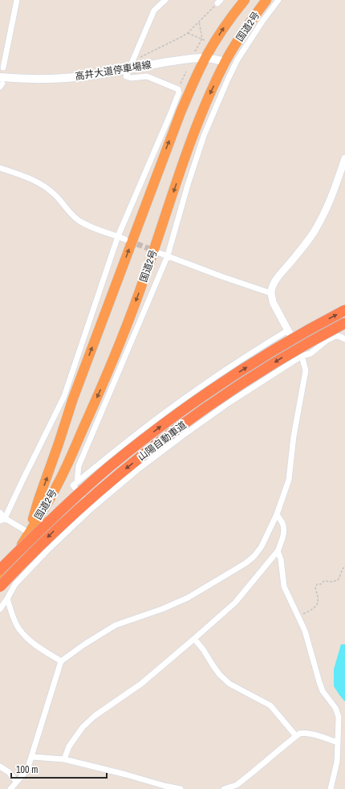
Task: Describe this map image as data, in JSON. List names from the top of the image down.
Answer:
{
  "streets": {
    "highway": ["国道2号", "山陽自動車道"],
    "main road": ["高井大道停車場線"]
  },
  "crossings": [
    ["国道2号", "高井大道停車場線"]
  ],
  "scale_bar": "100 m"
}
